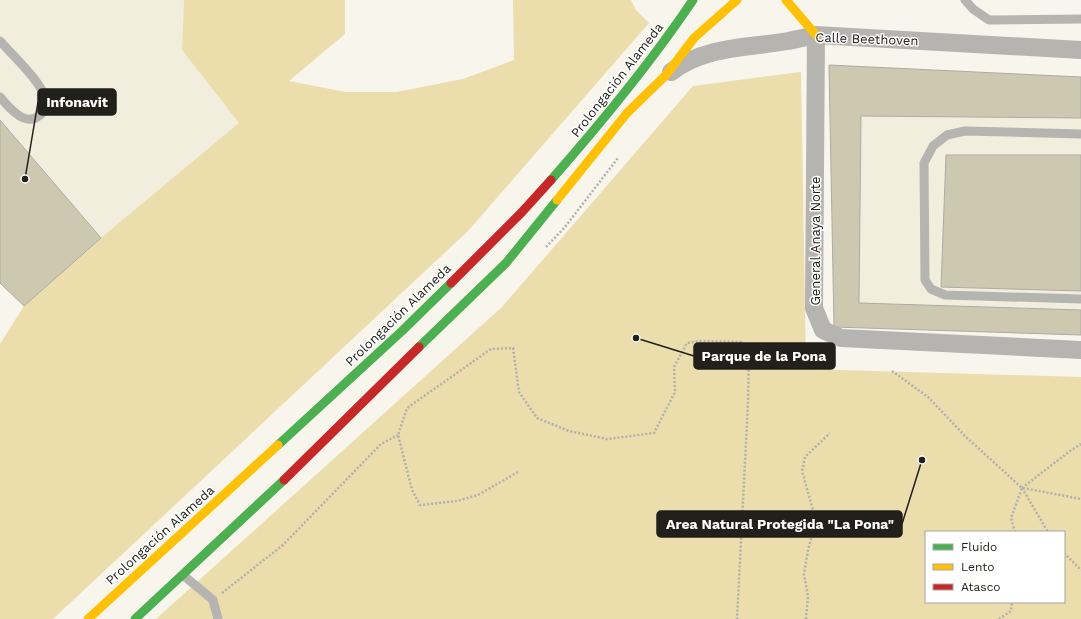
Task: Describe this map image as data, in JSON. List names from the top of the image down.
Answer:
{
  "streets": {
    "main road": ["Prolongación Alameda"],
    "street": ["Calle Beethoven", "General Anaya Norte"]
  },
  "crossings": [
    ["Calle Beethoven", "General Anaya Norte"]
  ],
  "places": ["Infonavit", "Parque de la Pona", "Area Natural Protegida \"La Pona\""],
  "legend": ["Fluido", "Lento", "Atasco"]
}
